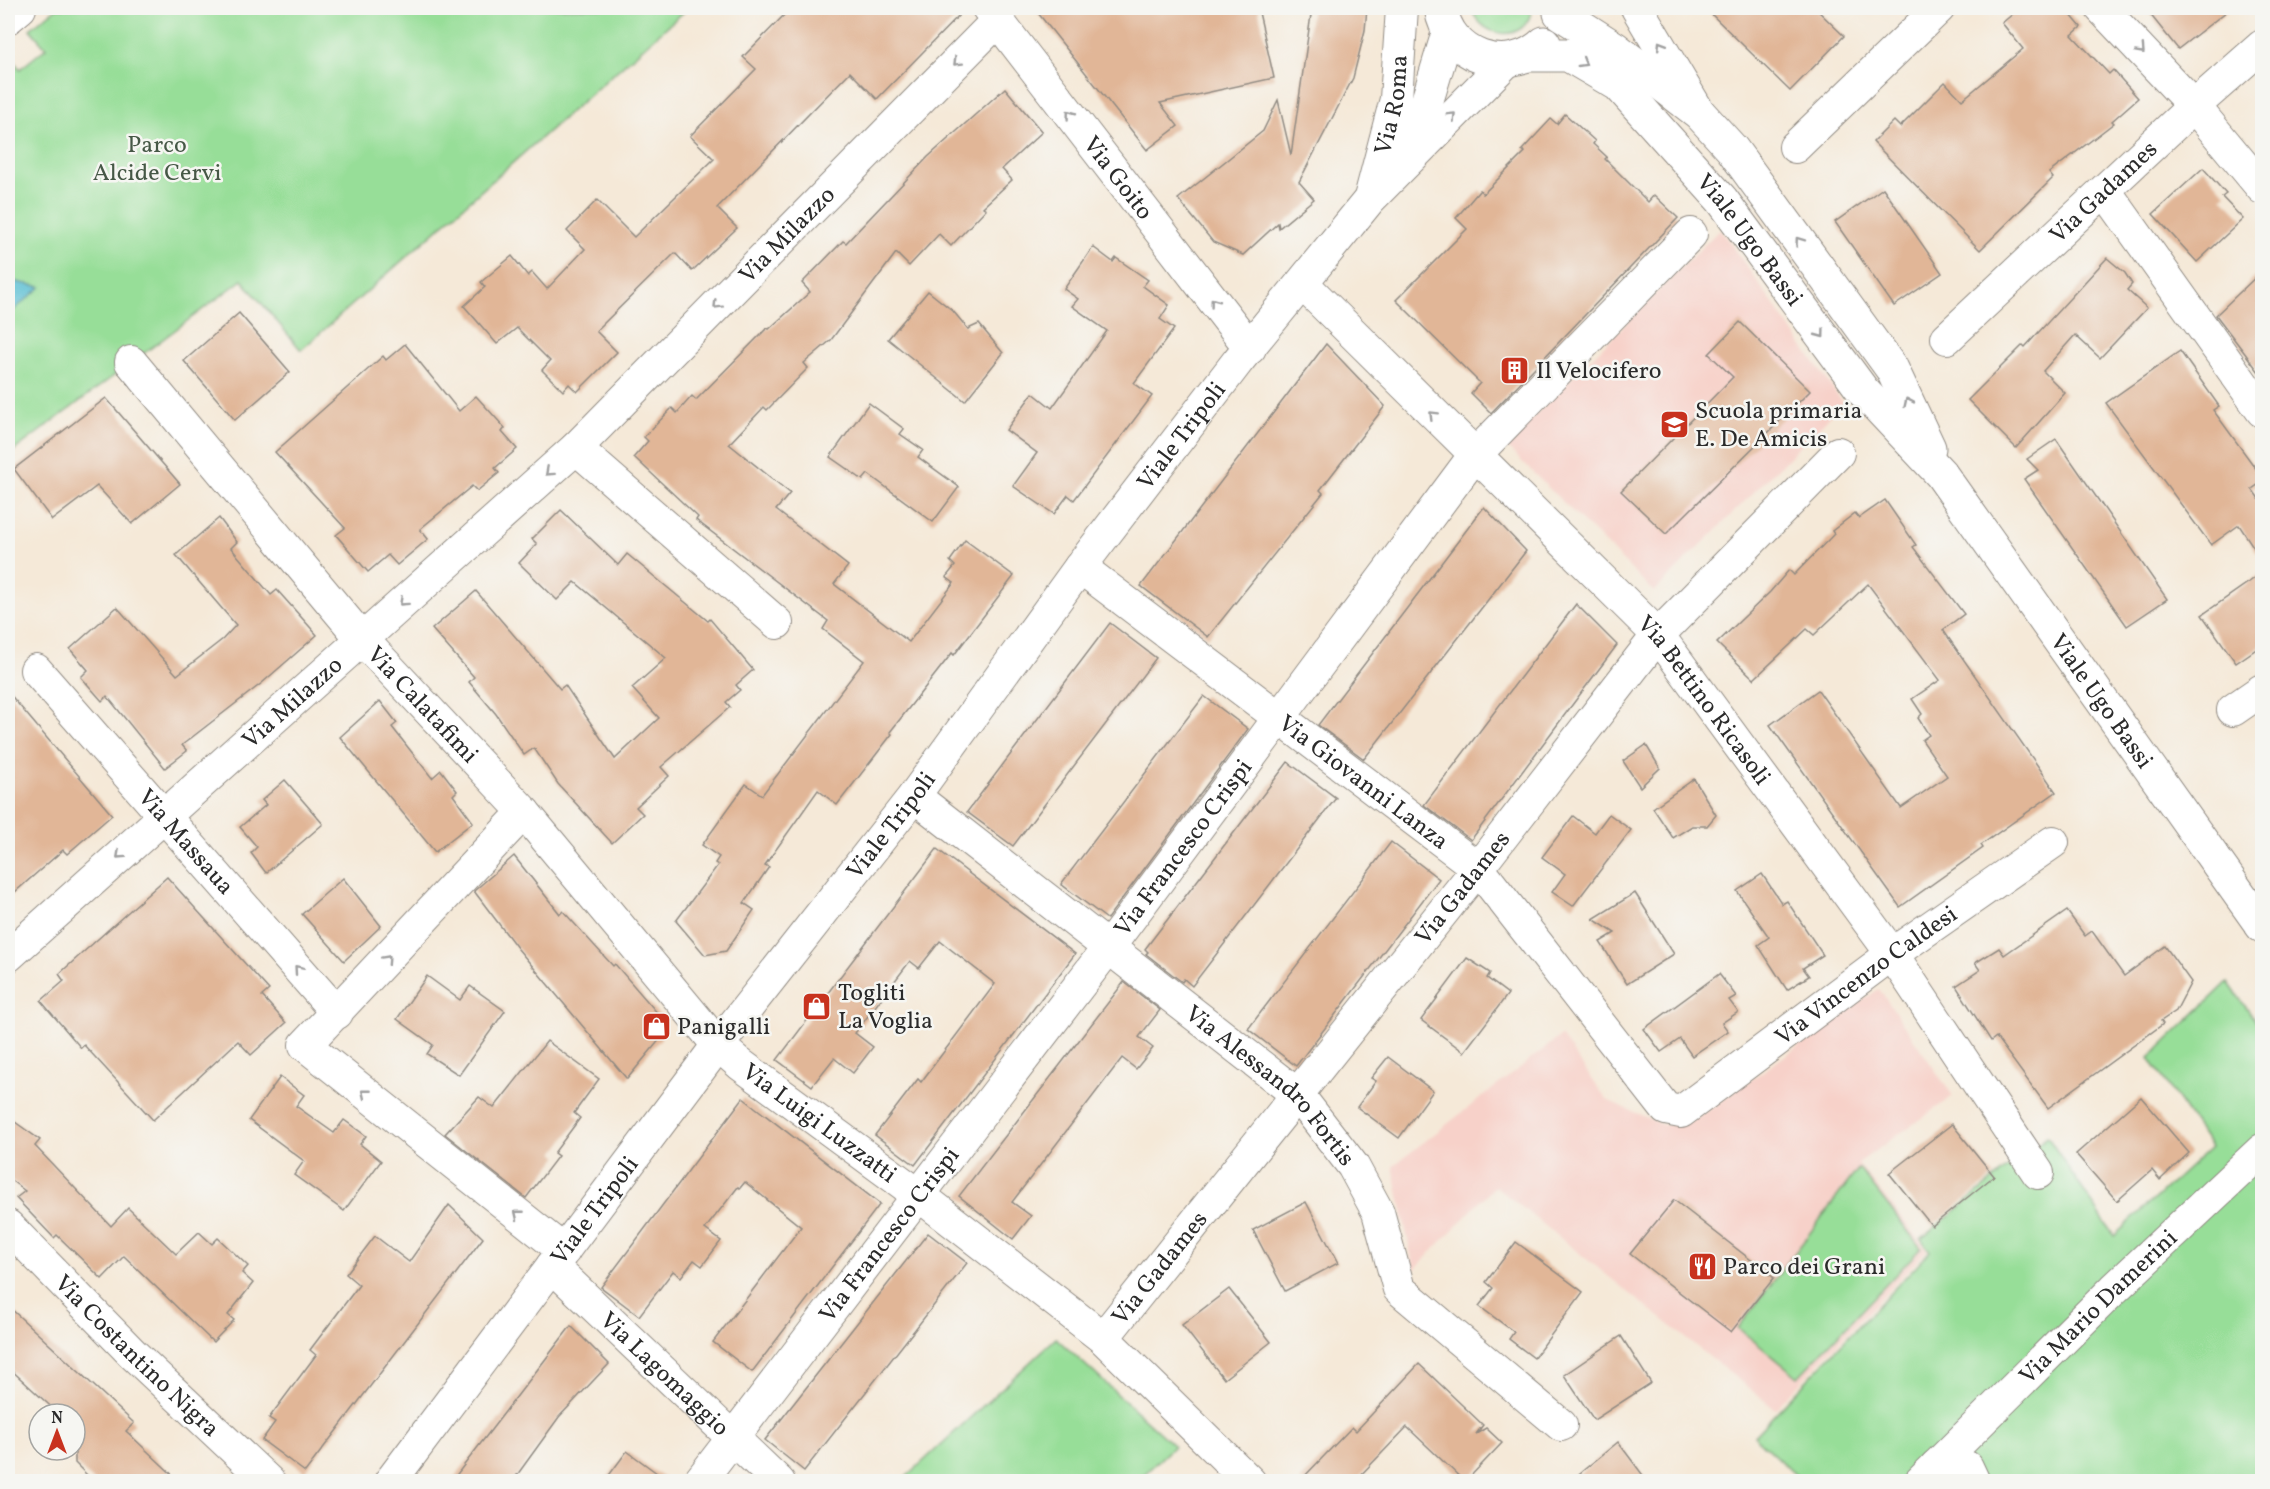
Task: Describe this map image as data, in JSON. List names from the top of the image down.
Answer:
{
  "streets": {
    "main road": ["Viale Ugo Bassi"],
    "street": [
      "Via Roma",
      "Via Goito",
      "Via Gadames",
      "Via Milazzo",
      "Viale Tripoli",
      "Via Bettino Ricasoli",
      "Via Calatafimi",
      "Via Giovanni Lanza",
      "Via Massaua",
      "Via Francesco Crispi",
      "Via Vincenzo Caldesi",
      "Via Alessandro Fortis",
      "Via Luigi Luzzatti",
      "Via Mario Damerini",
      "Via Costantino Nigra",
      "Via Lagomaggio"
    ]
  },
  "crossings": [
    ["Via Roma", "Viale Tripoli"],
    ["Via Goito", "Via Milazzo"],
    ["Via Goito", "Viale Tripoli"],
    ["Via Gadames", "Via Bettino Ricasoli"],
    ["Via Gadames", "Via Giovanni Lanza"],
    ["Via Gadames", "Via Alessandro Fortis"],
    ["Via Gadames", "Via Luigi Luzzatti"],
    ["Via Milazzo", "Via Calatafimi"],
    ["Via Milazzo", "Via Massaua"],
    ["Viale Ugo Bassi", "Viale Tripoli"],
    ["Viale Tripoli", "Via Bettino Ricasoli"],
    ["Viale Tripoli", "Via Calatafimi"],
    ["Viale Tripoli", "Via Giovanni Lanza"],
    ["Viale Tripoli", "Via Alessandro Fortis"],
    ["Viale Tripoli", "Via Luigi Luzzatti"],
    ["Viale Tripoli", "Via Lagomaggio"],
    ["Via Bettino Ricasoli", "Via Francesco Crispi"],
    ["Via Bettino Ricasoli", "Via Vincenzo Caldesi"],
    ["Via Calatafimi", "Via Luigi Luzzatti"],
    ["Via Giovanni Lanza", "Via Francesco Crispi"],
    ["Via Giovanni Lanza", "Via Vincenzo Caldesi"],
    ["Via Francesco Crispi", "Via Alessandro Fortis"],
    ["Via Francesco Crispi", "Via Luigi Luzzatti"],
    ["Via Francesco Crispi", "Via Lagomaggio"]
  ],
  "one_way": ["Via Goito", "Via Milazzo", "Via Massaua"],
  "parks": ["Parco Alcide Cervi"],
  "places": {
    "building": ["Il Velocifero"],
    "school or university": ["Scuola primaria E. De Amicis"],
    "shop": ["Togliti La Voglia", "Panigalli"],
    "restaurant": ["Parco dei Grani"]
  },
  "north": "top"
}
